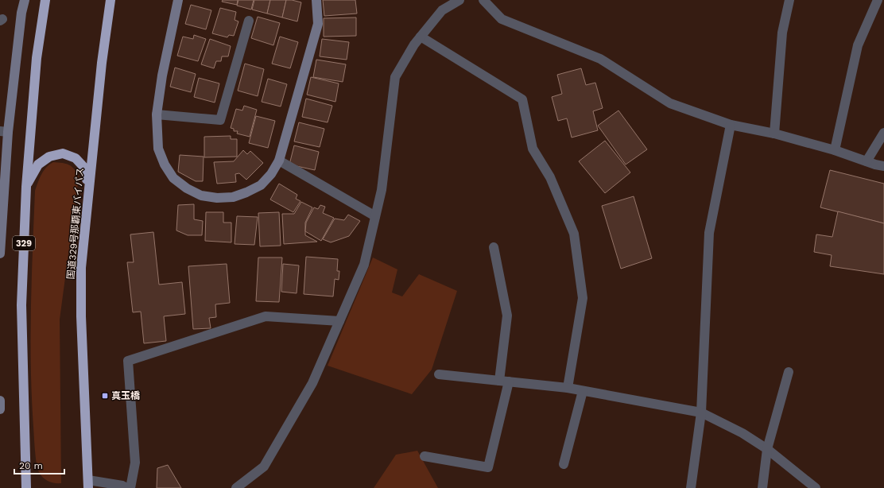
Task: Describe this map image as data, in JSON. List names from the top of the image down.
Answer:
{
  "streets": {
    "highway": ["国道329号那覇東バイパス", "329"]
  },
  "places": {
    "transit": ["真玉橋"]
  },
  "scale_bar": "20 m"
}
